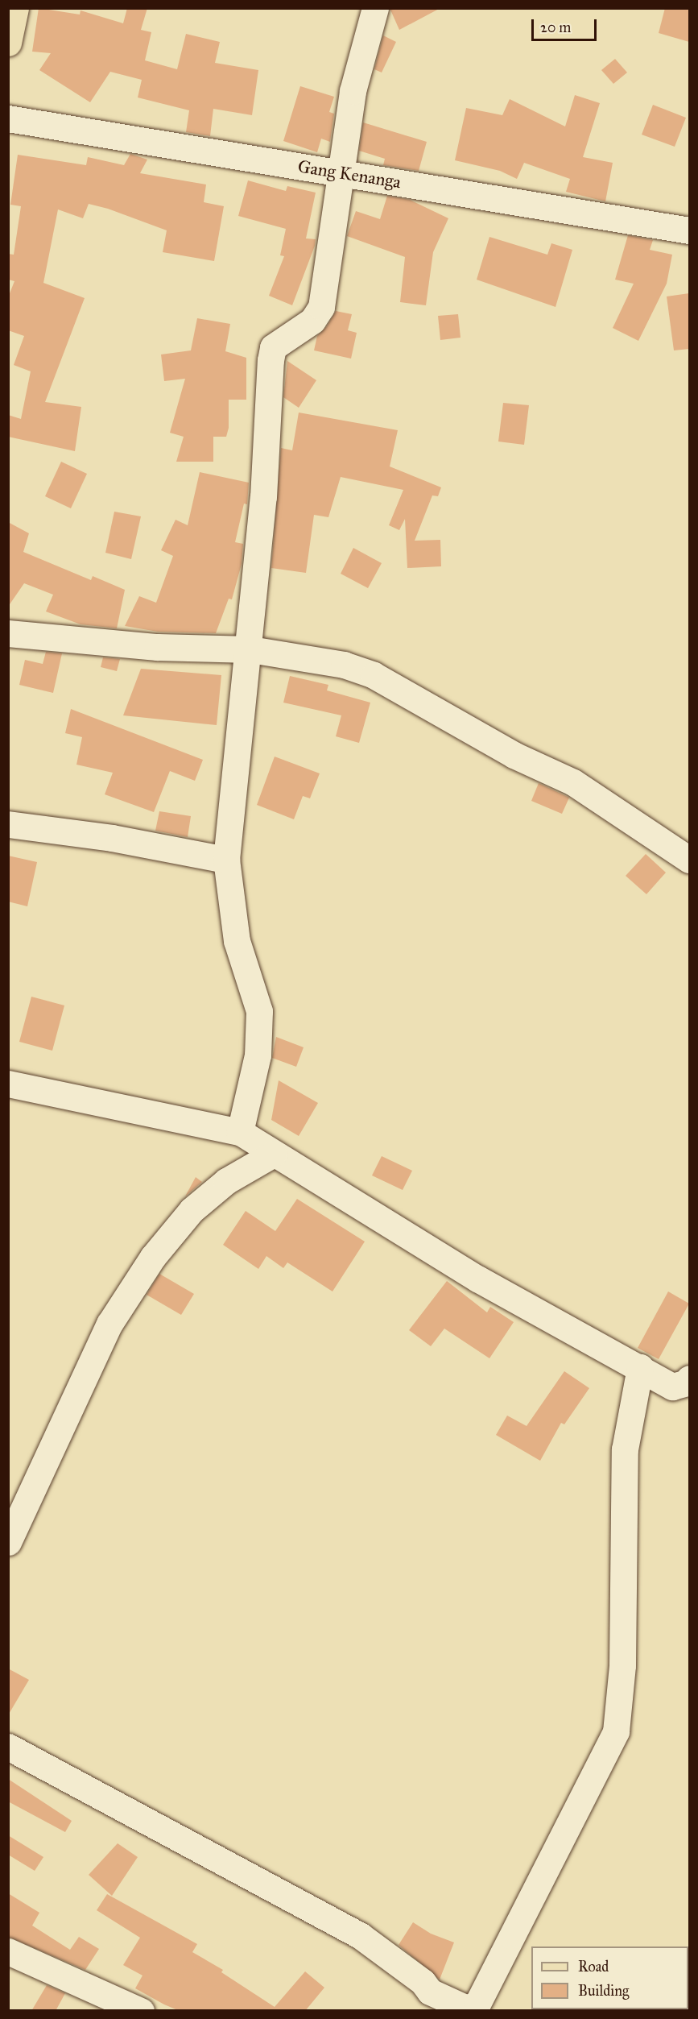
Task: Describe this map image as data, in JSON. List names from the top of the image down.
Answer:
{
  "streets": {
    "street": ["Gang Kenanga"]
  },
  "legend": ["Road", "Building"],
  "scale_bar": "20 m"
}
